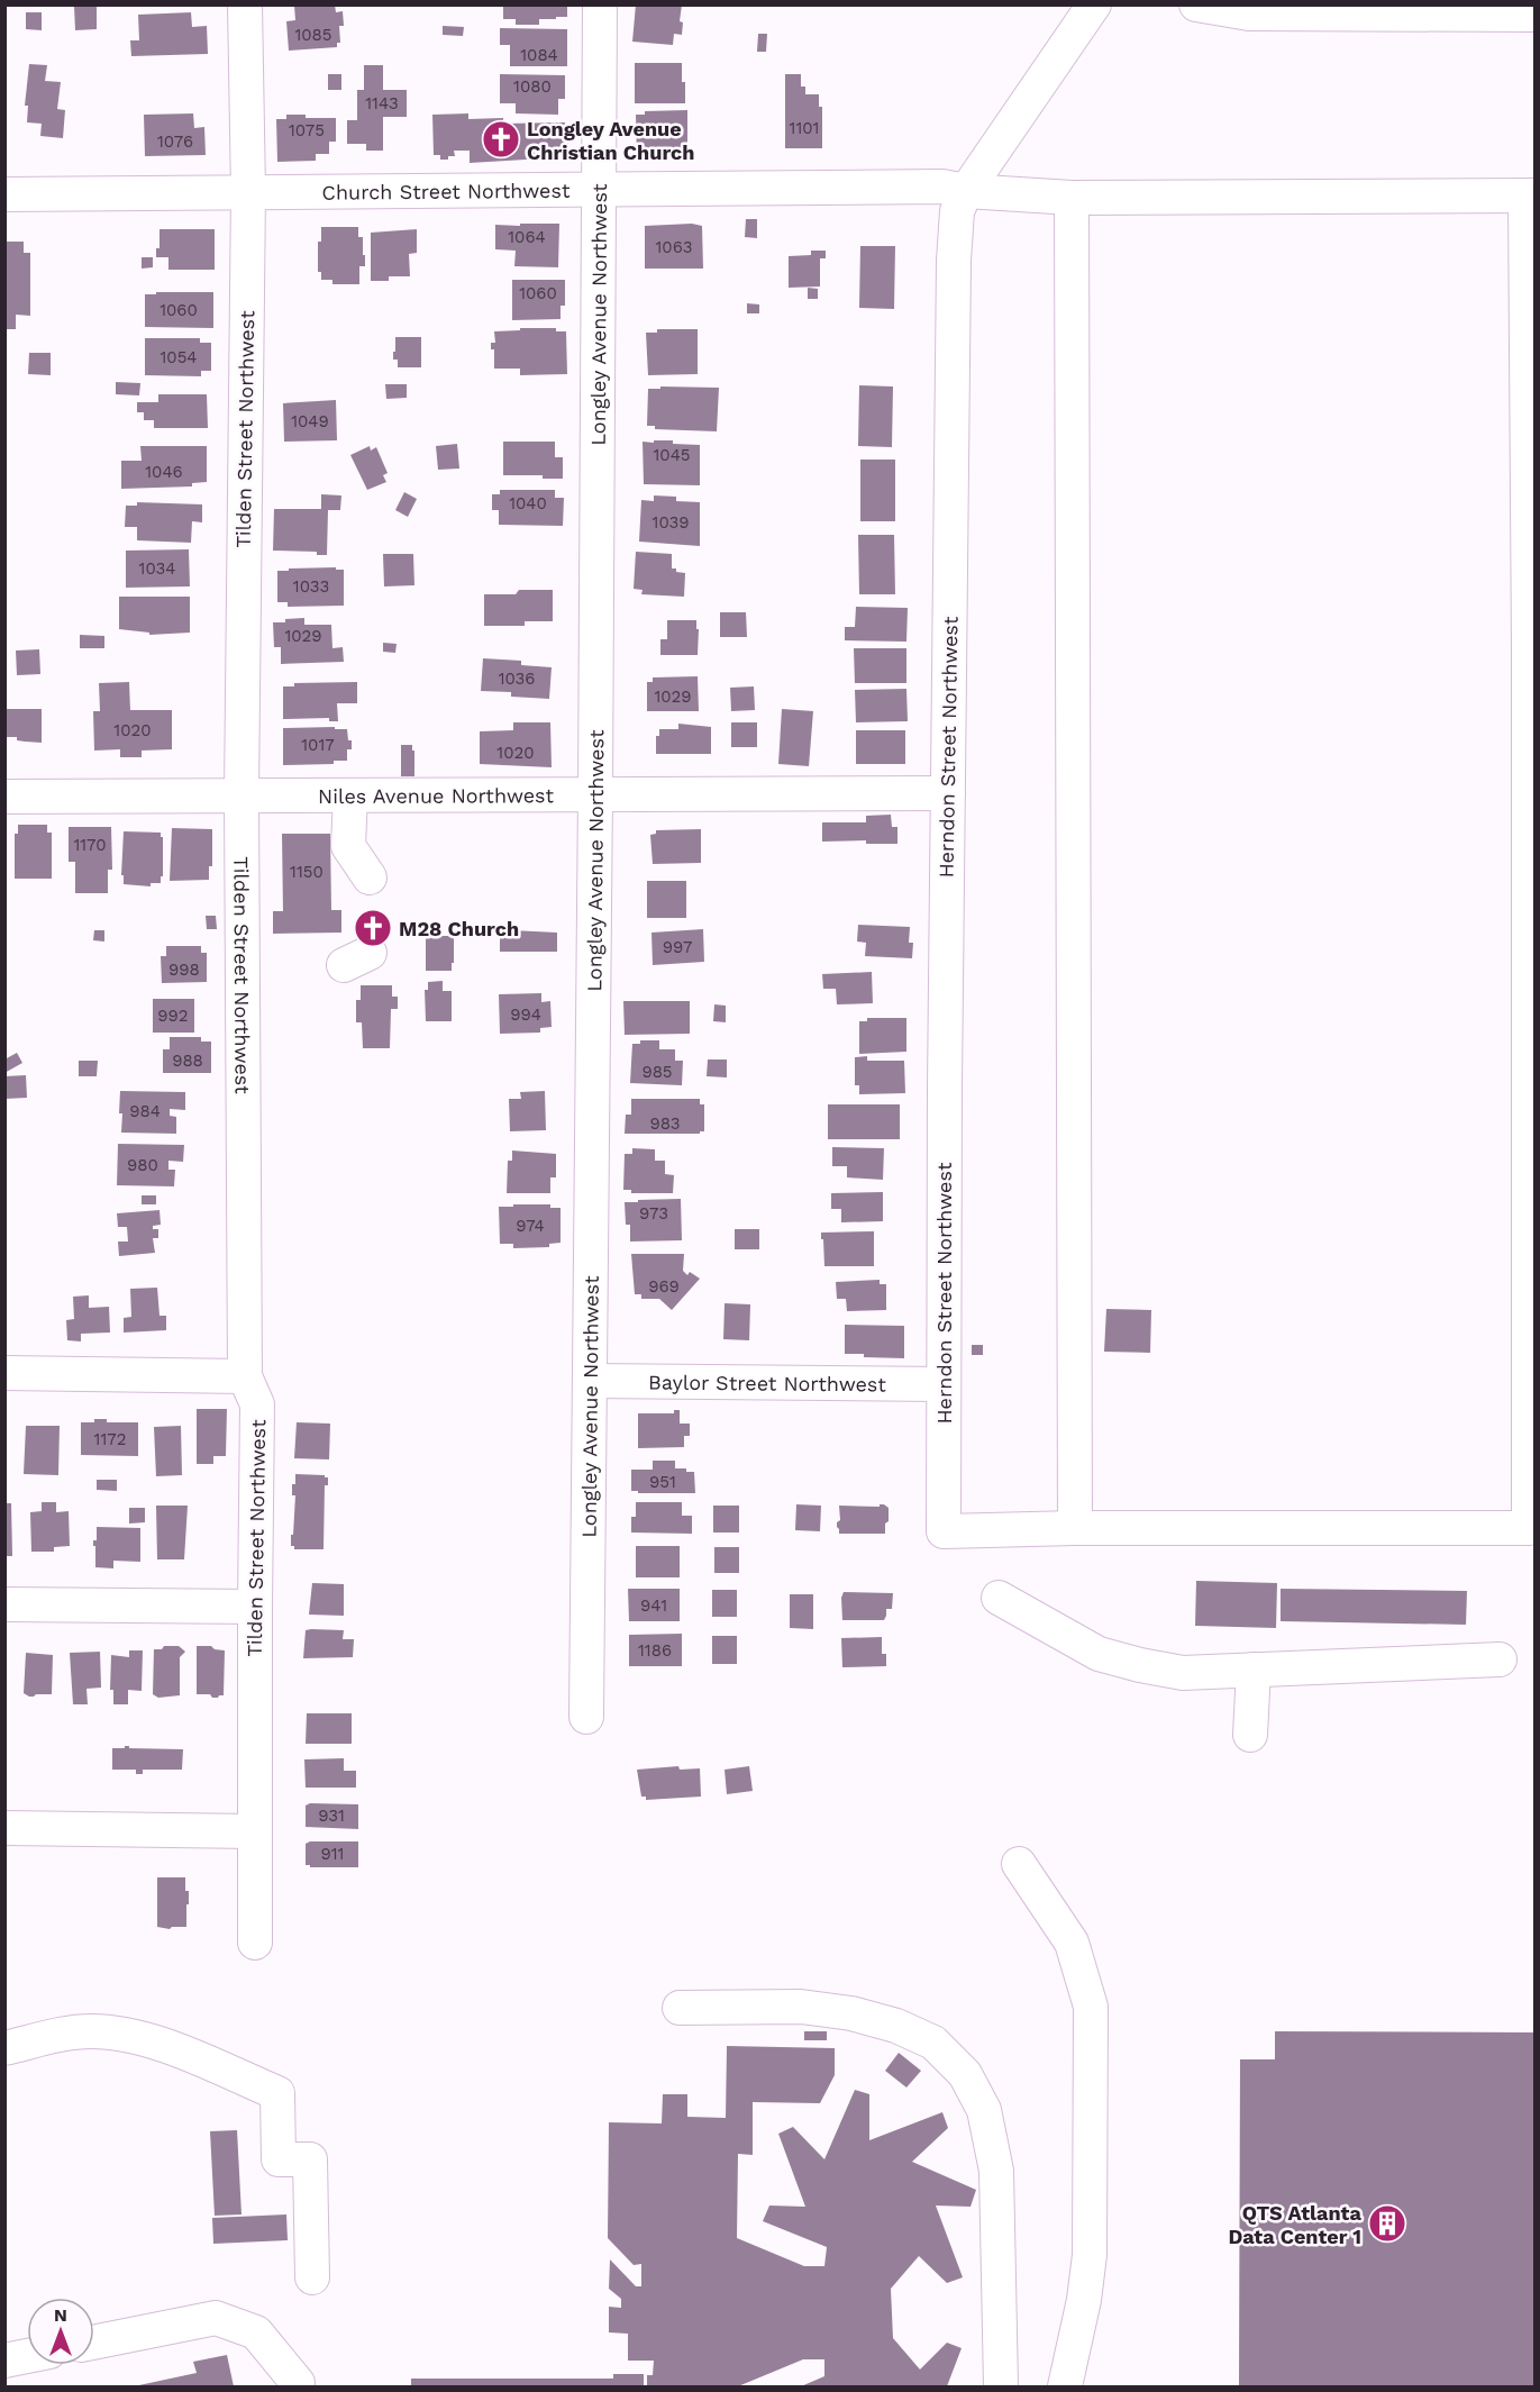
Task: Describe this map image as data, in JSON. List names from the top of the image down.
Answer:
{
  "streets": {
    "street": [
      "Church Street Northwest",
      "Longley Avenue Northwest",
      "Tilden Street Northwest",
      "Herndon Street Northwest",
      "Niles Avenue Northwest",
      "Baylor Street Northwest"
    ]
  },
  "crossings": [
    ["Church Street Northwest", "Longley Avenue Northwest"],
    ["Church Street Northwest", "Tilden Street Northwest"],
    ["Church Street Northwest", "Herndon Street Northwest"],
    ["Longley Avenue Northwest", "Niles Avenue Northwest"],
    ["Longley Avenue Northwest", "Baylor Street Northwest"],
    ["Tilden Street Northwest", "Niles Avenue Northwest"],
    ["Herndon Street Northwest", "Niles Avenue Northwest"],
    ["Herndon Street Northwest", "Baylor Street Northwest"]
  ],
  "places": {
    "church": ["Longley Avenue Christian Church", "M28 Church"],
    "building": ["QTS Atlanta Data Center 1"]
  },
  "house_numbers": [
    "1085",
    "1084",
    "1080",
    "1143",
    "1101",
    "1075",
    "1076",
    "1064",
    "1063",
    "1060",
    "1060",
    "1054",
    "1049",
    "1045",
    "1046",
    "1040",
    "1039",
    "1034",
    "1033",
    "1029",
    "1036",
    "1029",
    "1020",
    "1017",
    "1020",
    "1170",
    "1150",
    "997",
    "998",
    "994",
    "992",
    "988",
    "985",
    "984",
    "983",
    "980",
    "973",
    "974",
    "969",
    "1172",
    "951",
    "941",
    "1186",
    "931",
    "911"
  ],
  "north": "top"
}
